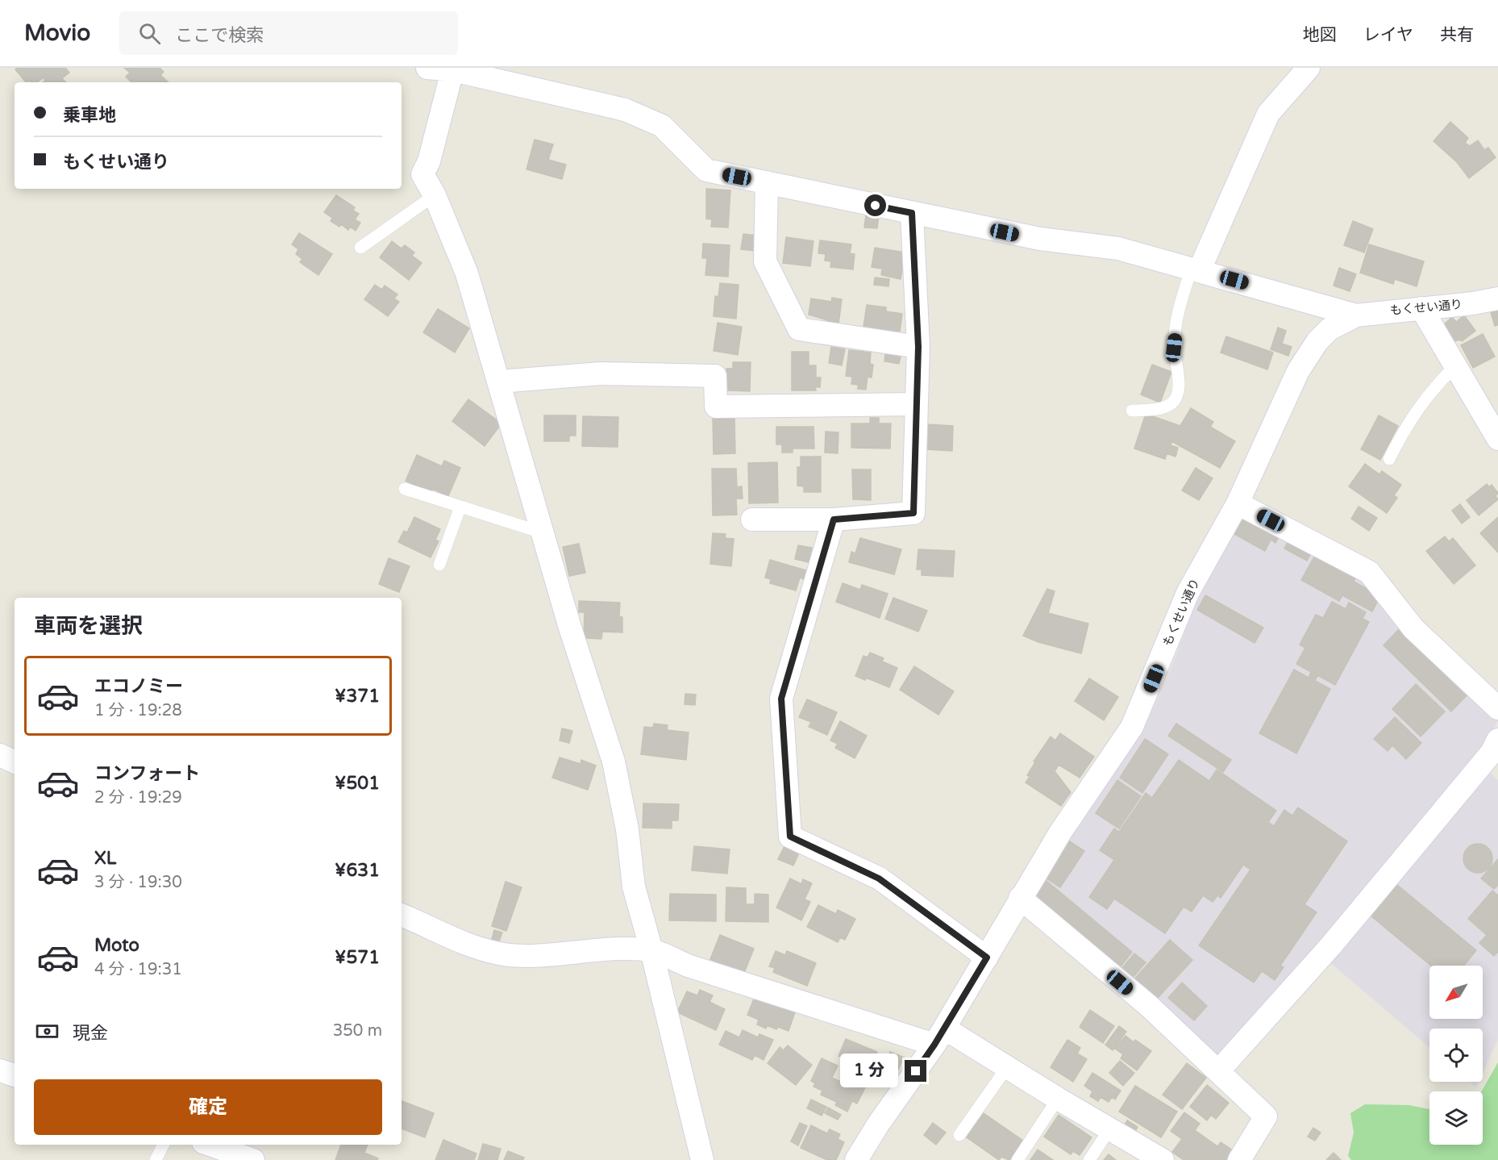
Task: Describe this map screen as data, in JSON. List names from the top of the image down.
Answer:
{
  "streets": {
    "street": ["もくせい通り"]
  },
  "north": "bottom left",
  "page": {
    "header": "Movio",
    "search": "ここで検索",
    "nav": ["地図", "レイヤ", "共有"],
    "banner": ["乗車地", "もくせい通り"],
    "heading": "車両を選択",
    "list": [
      {
        "name": "エコノミー",
        "note": "1 分 · 19:28",
        "value": "¥371"
      },
      {
        "name": "コンフォート",
        "note": "2 分 · 19:29",
        "value": "¥501"
      },
      {
        "name": "XL",
        "note": "3 分 · 19:30",
        "value": "¥631"
      },
      {
        "name": "Moto",
        "note": "4 分 · 19:31",
        "value": "¥571"
      }
    ],
    "pay": ["現金", "350 m"],
    "bubble": "1 分",
    "buttons": "確定"
  }
}
